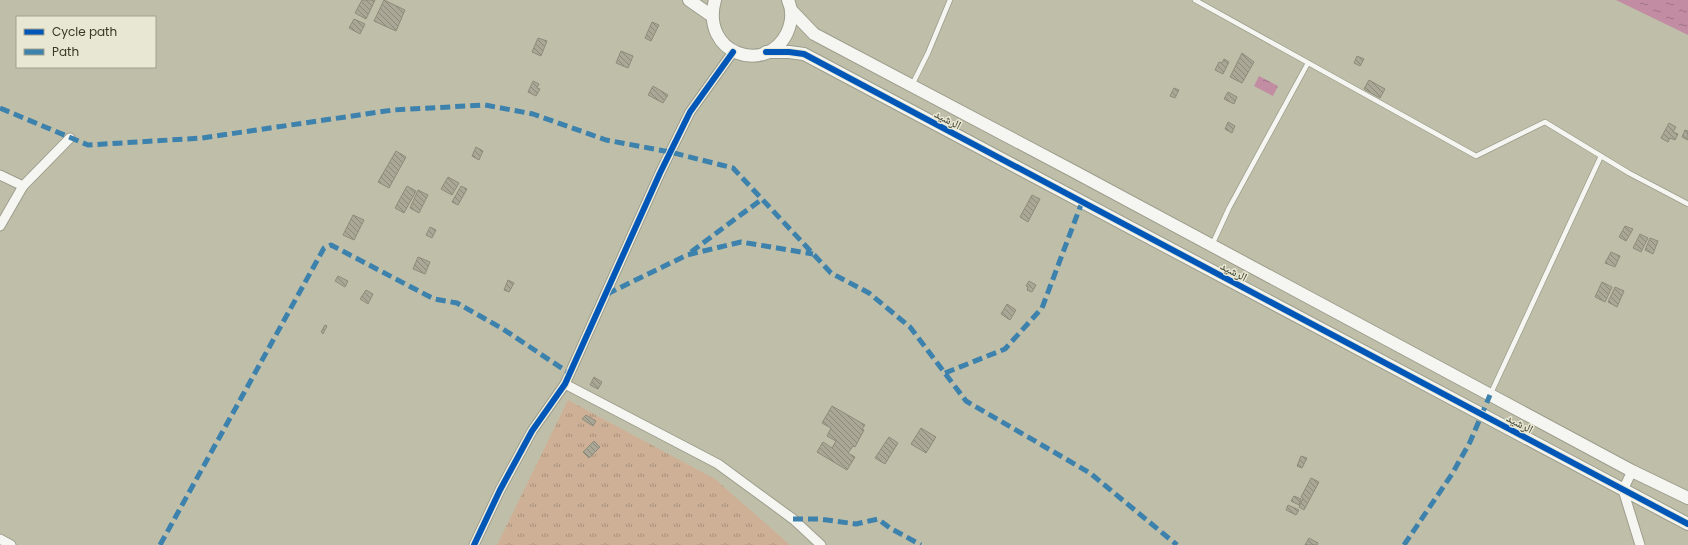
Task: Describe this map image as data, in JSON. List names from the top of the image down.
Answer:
{
  "streets": {
    "street": ["الرشيد"]
  },
  "legend": ["Cycle path", "Path"]
}
